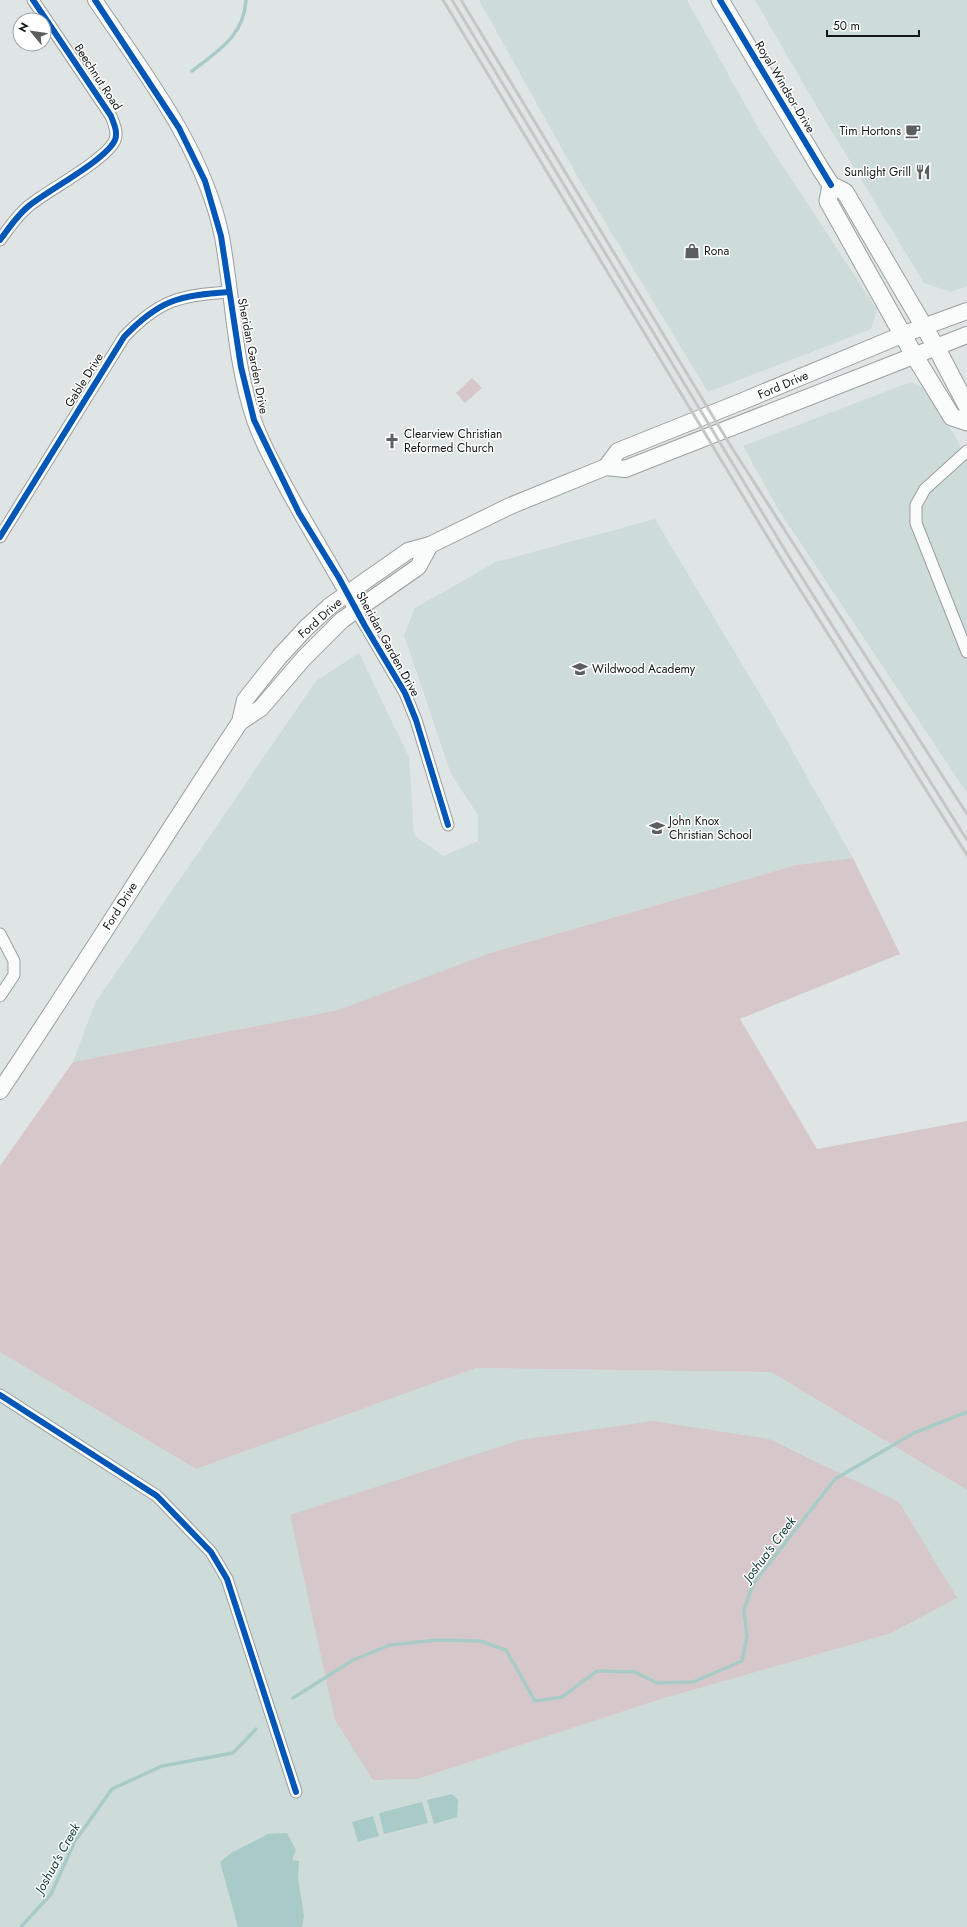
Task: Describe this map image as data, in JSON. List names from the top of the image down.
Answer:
{
  "streets": {
    "main road": ["Royal Windsor Drive", "Ford Drive"],
    "street": ["Beechnut Road", "Sheridan Garden Drive", "Gable Drive"]
  },
  "crossings": [
    ["Royal Windsor Drive", "Ford Drive"],
    ["Sheridan Garden Drive", "Gable Drive"],
    ["Sheridan Garden Drive", "Ford Drive"]
  ],
  "water": ["Joshua's Creek"],
  "places": {
    "cafe": ["Tim Hortons"],
    "restaurant": ["Sunlight Grill"],
    "shop": ["Rona"],
    "church": ["Clearview Christian Reformed Church"],
    "school or university": ["Wildwood Academy", "John Knox Christian School"]
  },
  "scale_bar": "50 m",
  "north": "top left"
}
